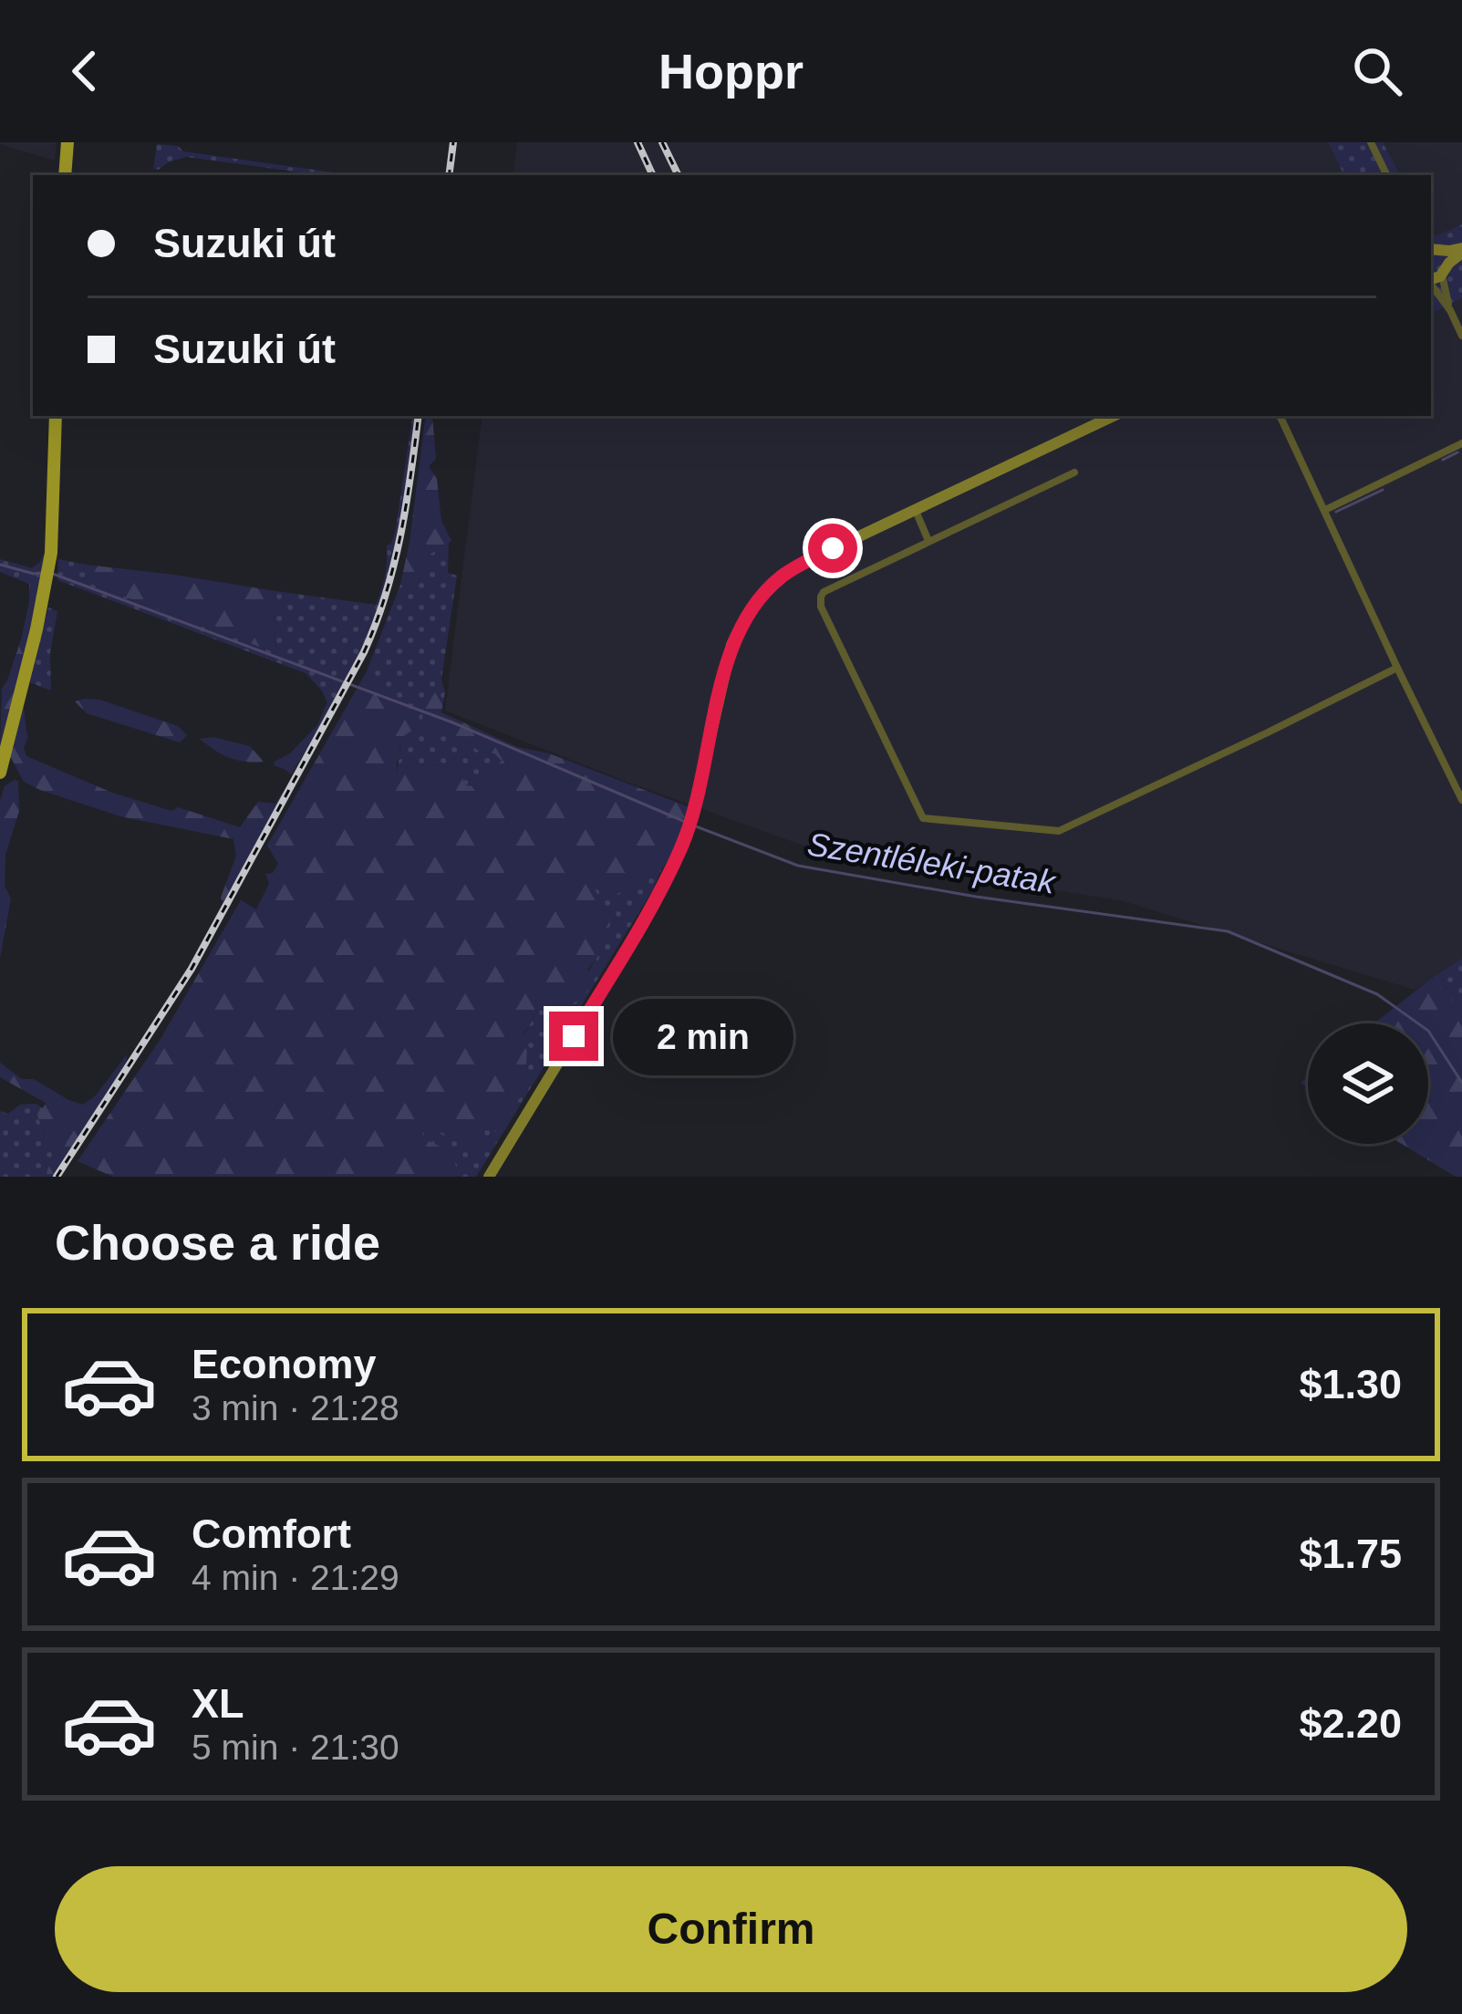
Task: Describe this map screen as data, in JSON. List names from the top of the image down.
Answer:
{
  "water": ["Szentléleki-patak"],
  "page": {
    "header": "Hoppr",
    "banner": ["Suzuki út", "Suzuki út"],
    "bubble": "2 min",
    "heading": "Choose a ride",
    "list": [
      {
        "name": "Economy",
        "note": "3 min · 21:28",
        "value": "$1.30"
      },
      {
        "name": "Comfort",
        "note": "4 min · 21:29",
        "value": "$1.75"
      },
      {
        "name": "XL",
        "note": "5 min · 21:30",
        "value": "$2.20"
      }
    ],
    "buttons": "Confirm"
  }
}
